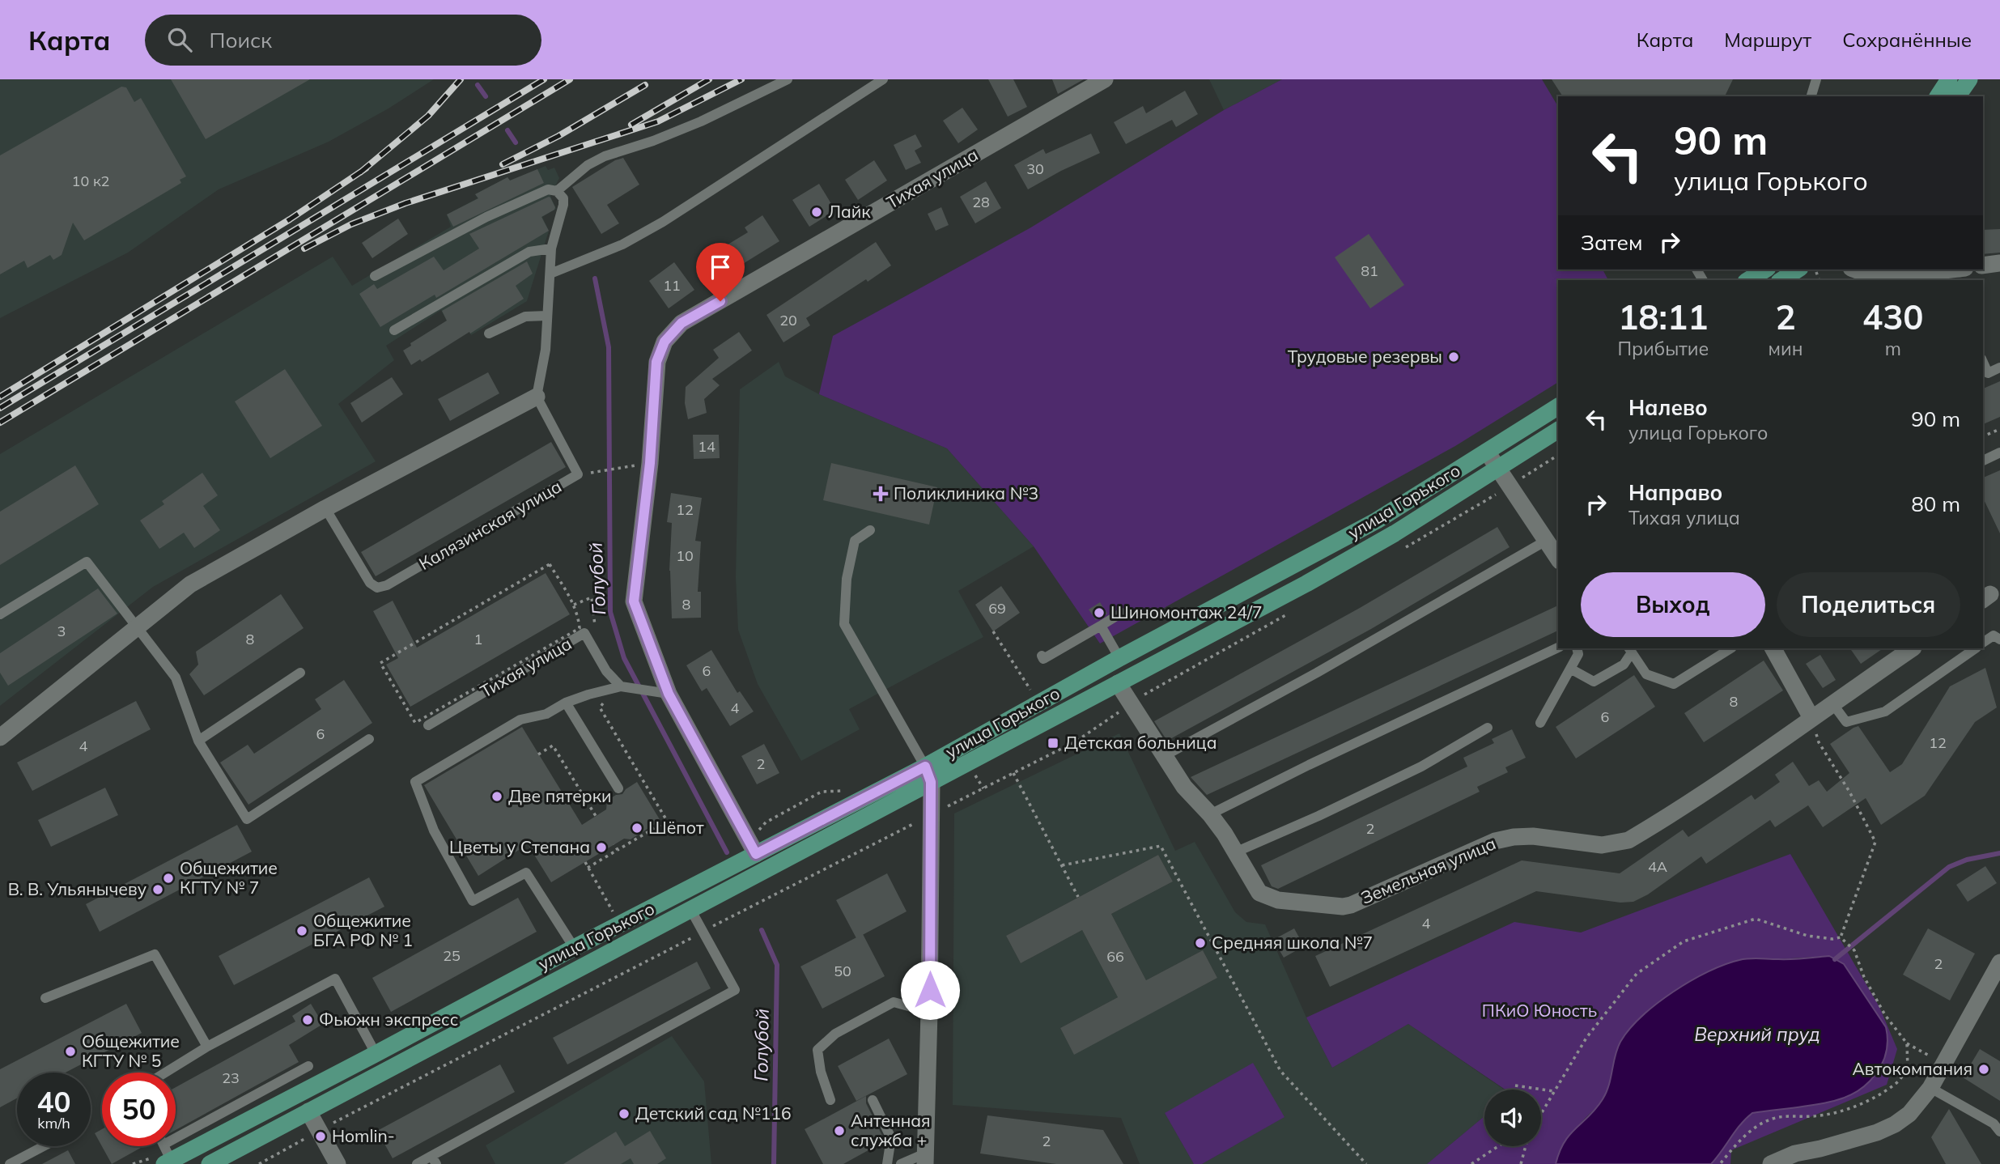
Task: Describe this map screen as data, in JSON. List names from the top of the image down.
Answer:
{
  "streets": {
    "main road": ["улица Горького"],
    "street": ["Тихая улица", "Земельная улица"],
    "lane": ["Калязинская улица"]
  },
  "crossings": [
    ["Тихая улица", "улица Горького"],
    ["улица Горького", "Земельная улица"]
  ],
  "water": ["Голубой", "Верхний пруд"],
  "parks": ["ПКиО Юность"],
  "places": {
    "other": [
      "Лайк",
      "Трудовые резервы",
      "Шиномонтаж 24/7",
      "Две пятерки",
      "Шёпот",
      "Цветы у Степана",
      "Общежитие КГТУ № 7",
      "В. В. Ульянычеву",
      "Общежитие БГА РФ № 1",
      "Средняя школа №7",
      "Фьюжн экспресс",
      "Общежитие КГТУ № 5",
      "Автокомпания",
      "Детский сад №116",
      "Антенная служба +",
      "Homlin-"
    ],
    "health": ["Поликлиника №3"],
    "transit": ["Детская больница"]
  },
  "house_numbers": [
    "30",
    "10 к2",
    "28",
    "81",
    "11",
    "20",
    "14",
    "12",
    "10",
    "8",
    "69",
    "3",
    "8",
    "1",
    "6",
    "8",
    "4",
    "6",
    "6",
    "12",
    "4",
    "2",
    "2",
    "4А",
    "4",
    "25",
    "66",
    "2",
    "50",
    "23",
    "2"
  ],
  "page": {
    "header": "Карта",
    "search": "Поиск",
    "nav": ["Карта", "Маршрут", "Сохранённые"],
    "turn": ["90 m", "улица Горького"],
    "then": "Затем",
    "eta": [
      "18:11",
      "Прибытие",
      "2",
      "мин",
      "430",
      "m"
    ],
    "list": [
      {
        "name": "Налево",
        "note": "улица Горького",
        "value": "90 m"
      },
      {
        "name": "Направо",
        "note": "Тихая улица",
        "value": "80 m"
      }
    ],
    "buttons": ["Выход", "Поделиться"],
    "speed": "40 km/h",
    "limit": "50"
  }
}
